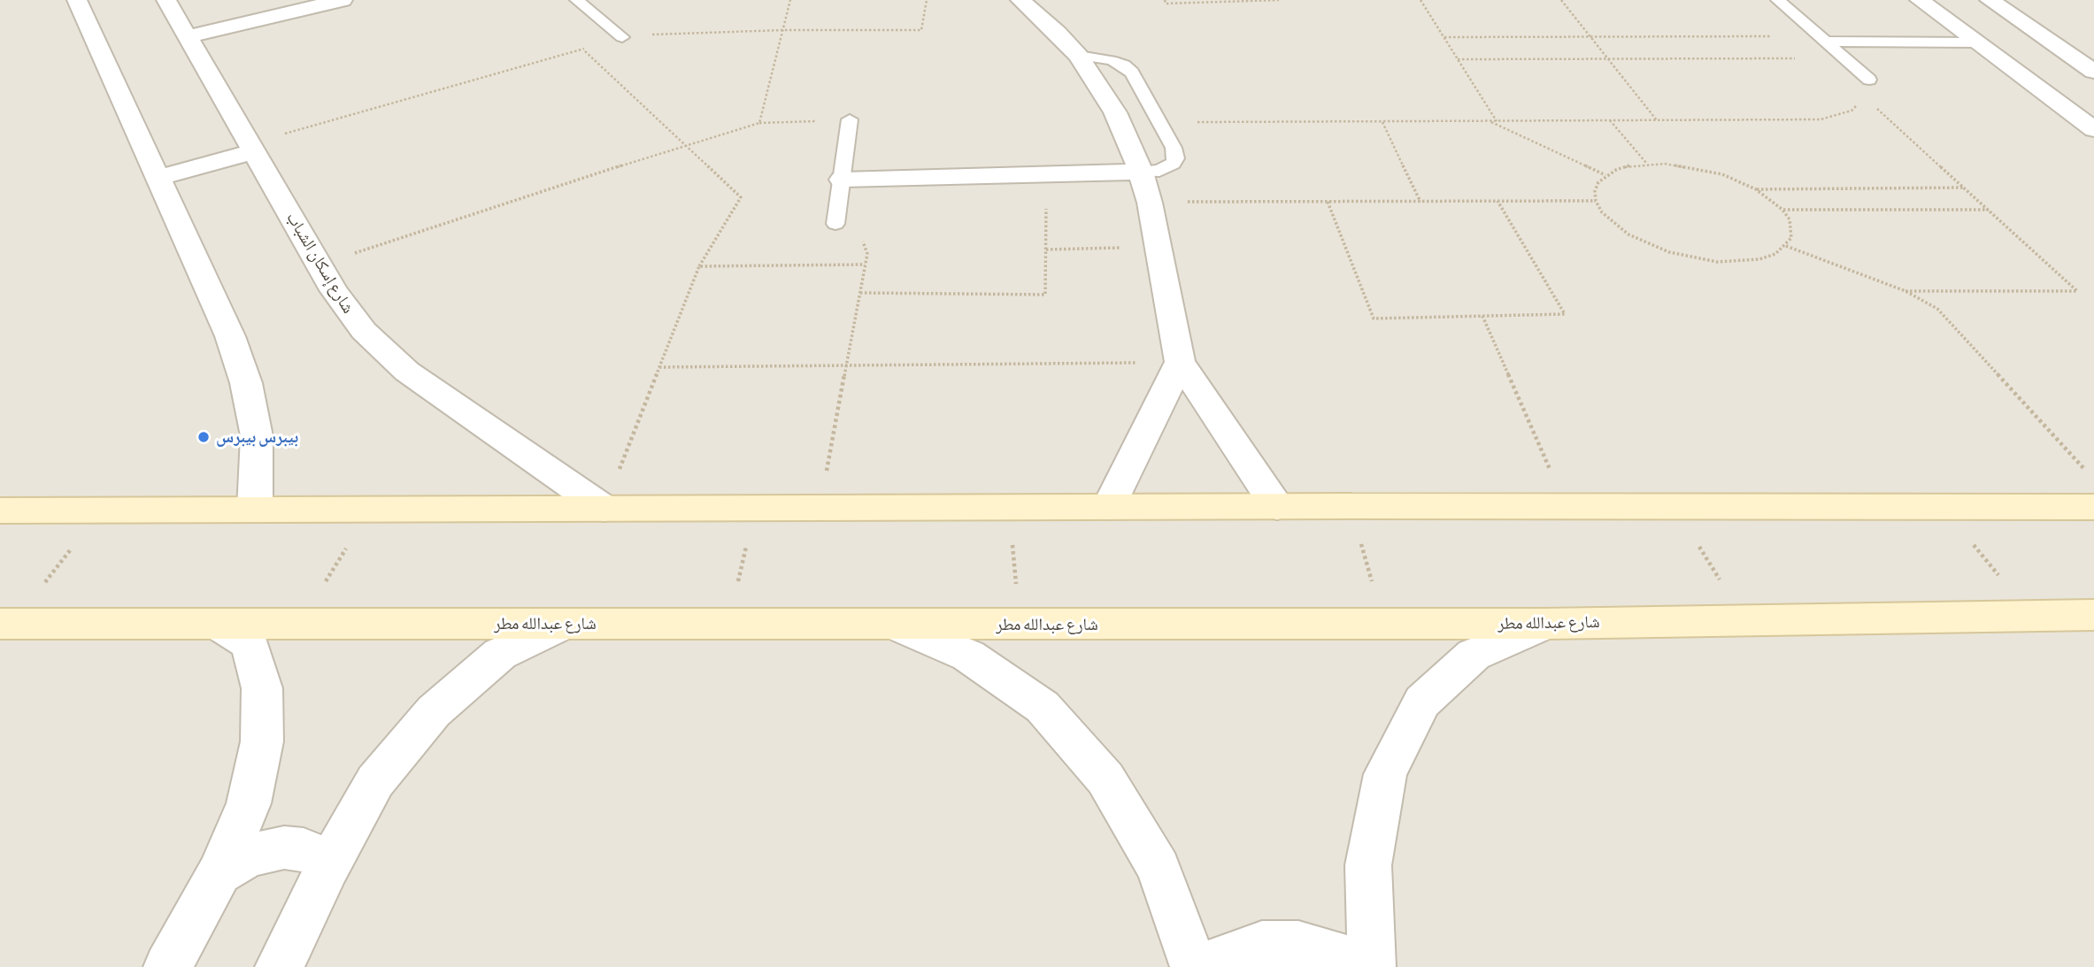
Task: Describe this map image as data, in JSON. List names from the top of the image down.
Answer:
{
  "streets": {
    "street": ["شارع إسكان الشباب", "شارع عبدالله مطر"]
  },
  "places": ["بيبرس بيبرس"]
}
